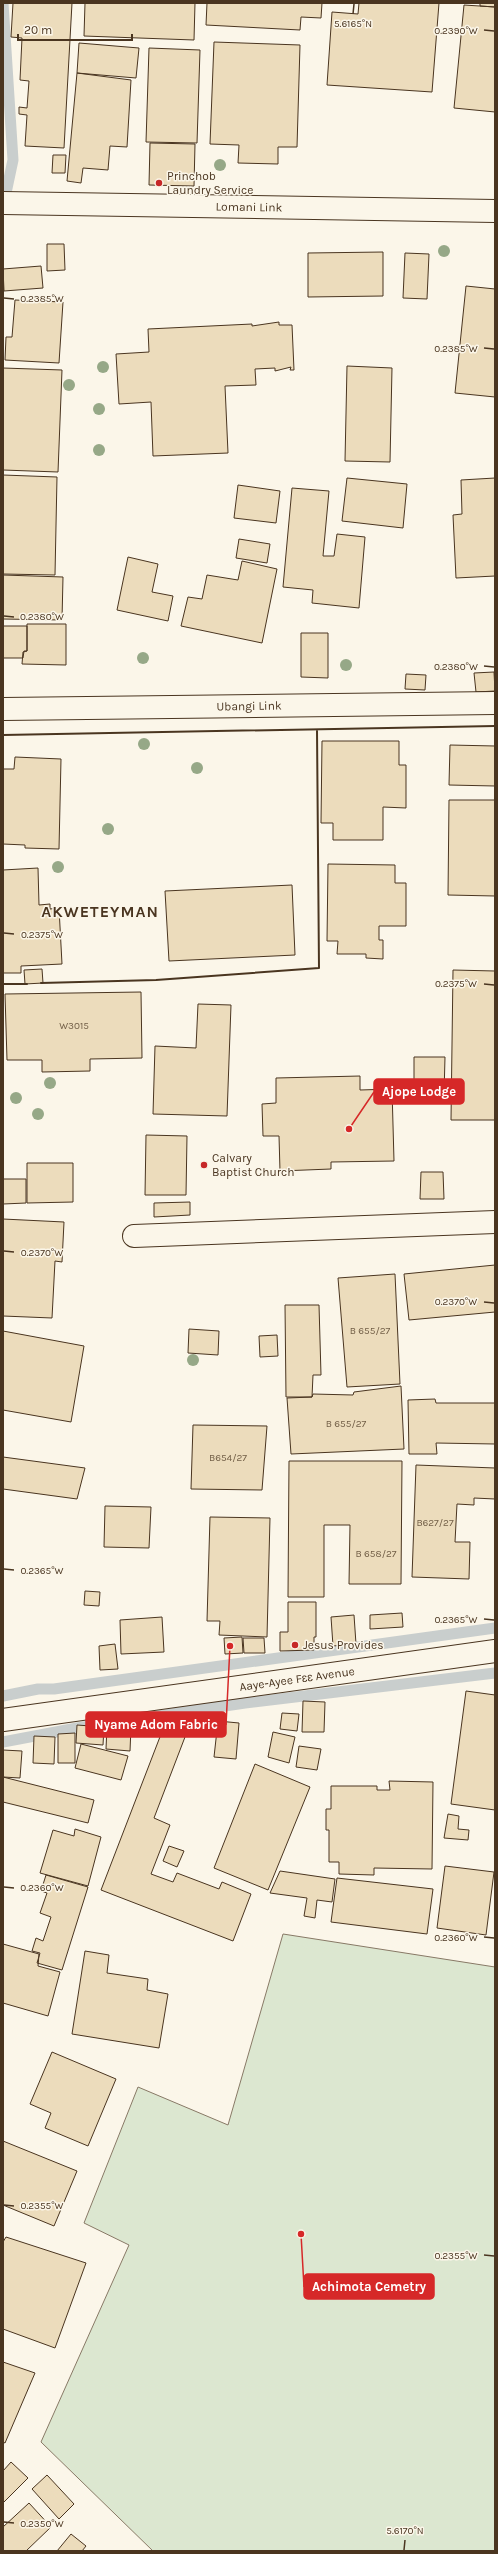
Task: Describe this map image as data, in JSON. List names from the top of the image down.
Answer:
{
  "streets": {
    "street": ["Lomani Link", "Ubangi Link", "Aaye-Ayee Fɛɛ Avenue"]
  },
  "districts": ["AKWETEYMAN"],
  "places": [
    "Princhob Laundry Service",
    "Ajope Lodge",
    "Calvary Baptist Church",
    "Jesus Provides",
    "Nyame Adom Fabric",
    "Achimota Cemetry"
  ],
  "house_numbers": [
    "W3015",
    "B 655/27",
    "B 655/27",
    "B654/27",
    "B627/27",
    "B 658/27"
  ],
  "scale_bar": "20 m",
  "coordinates": [
    "5.6165°N",
    "0.2390°W",
    "0.2385°W",
    "0.2380°W",
    "0.2375°W",
    "0.2370°W",
    "0.2365°W",
    "0.2360°W",
    "0.2355°W",
    "0.2350°W",
    "5.6170°N"
  ]
}
